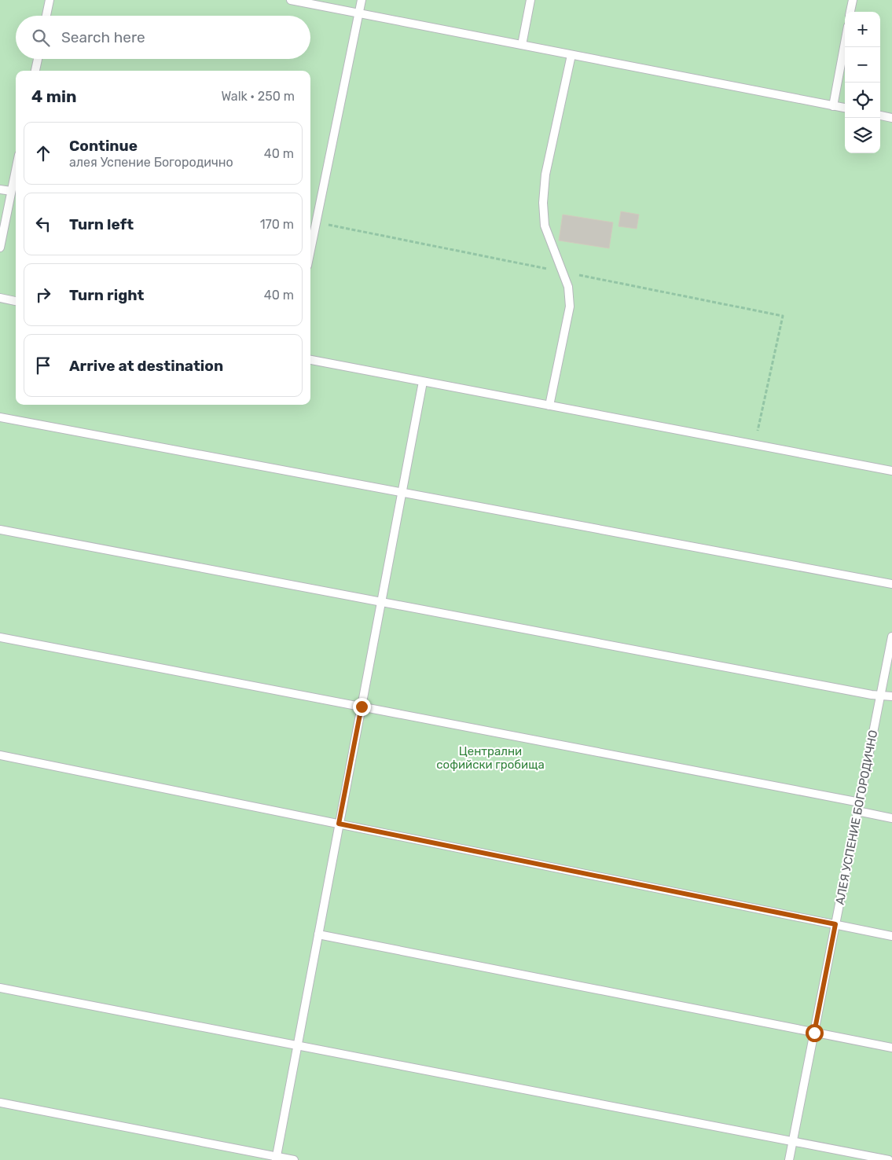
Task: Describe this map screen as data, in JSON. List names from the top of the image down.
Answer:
{
  "streets": {
    "lane": ["АЛЕЯ УСПЕНИЕ БОГОРОДИЧНО"]
  },
  "parks": ["Централни софийски гробища"],
  "page": {
    "map_buttons": ["+", "−"],
    "search": "Search here",
    "heading": ["4 min", "Walk · 250 m"],
    "list": [
      ["Continue", "алея Успение Богородично", "40 m"],
      ["Turn left", "170 m"],
      ["Turn right", "40 m"],
      "Arrive at destination"
    ]
  }
}
